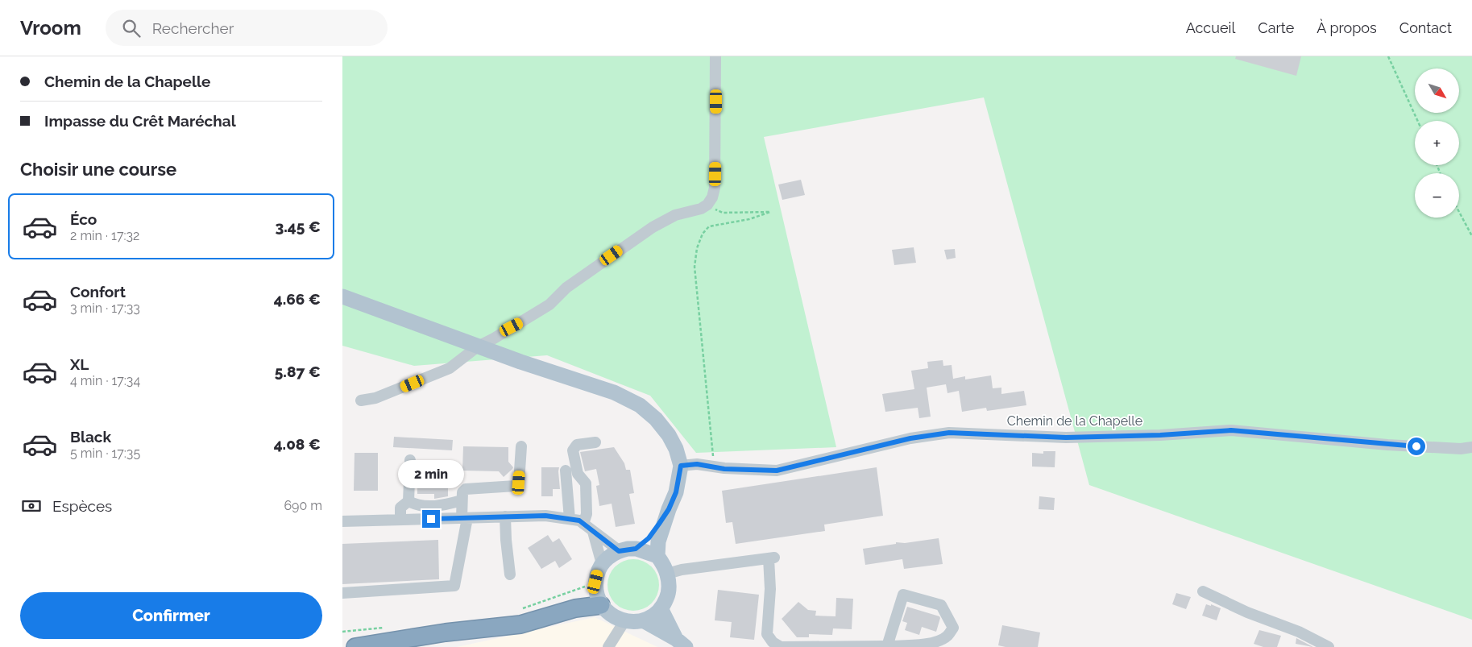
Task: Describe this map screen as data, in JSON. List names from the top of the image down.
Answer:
{
  "streets": {
    "street": ["Chemin de la Chapelle"]
  },
  "north": "bottom right",
  "page": {
    "header": "Vroom",
    "search": "Rechercher",
    "nav": [
      "Accueil",
      "Carte",
      "À propos",
      "Contact"
    ],
    "banner": ["Chemin de la Chapelle", "Impasse du Crêt Maréchal"],
    "map_buttons": ["+", "−"],
    "heading": "Choisir une course",
    "list": [
      {
        "name": "Éco",
        "note": "2 min · 17:32",
        "value": "3.45 €"
      },
      {
        "name": "Confort",
        "note": "3 min · 17:33",
        "value": "4.66 €"
      },
      {
        "name": "XL",
        "note": "4 min · 17:34",
        "value": "5.87 €"
      },
      {
        "name": "Black",
        "note": "5 min · 17:35",
        "value": "4.08 €"
      }
    ],
    "bubble": "2 min",
    "pay": ["Espèces", "690 m"],
    "buttons": "Confirmer"
  }
}
